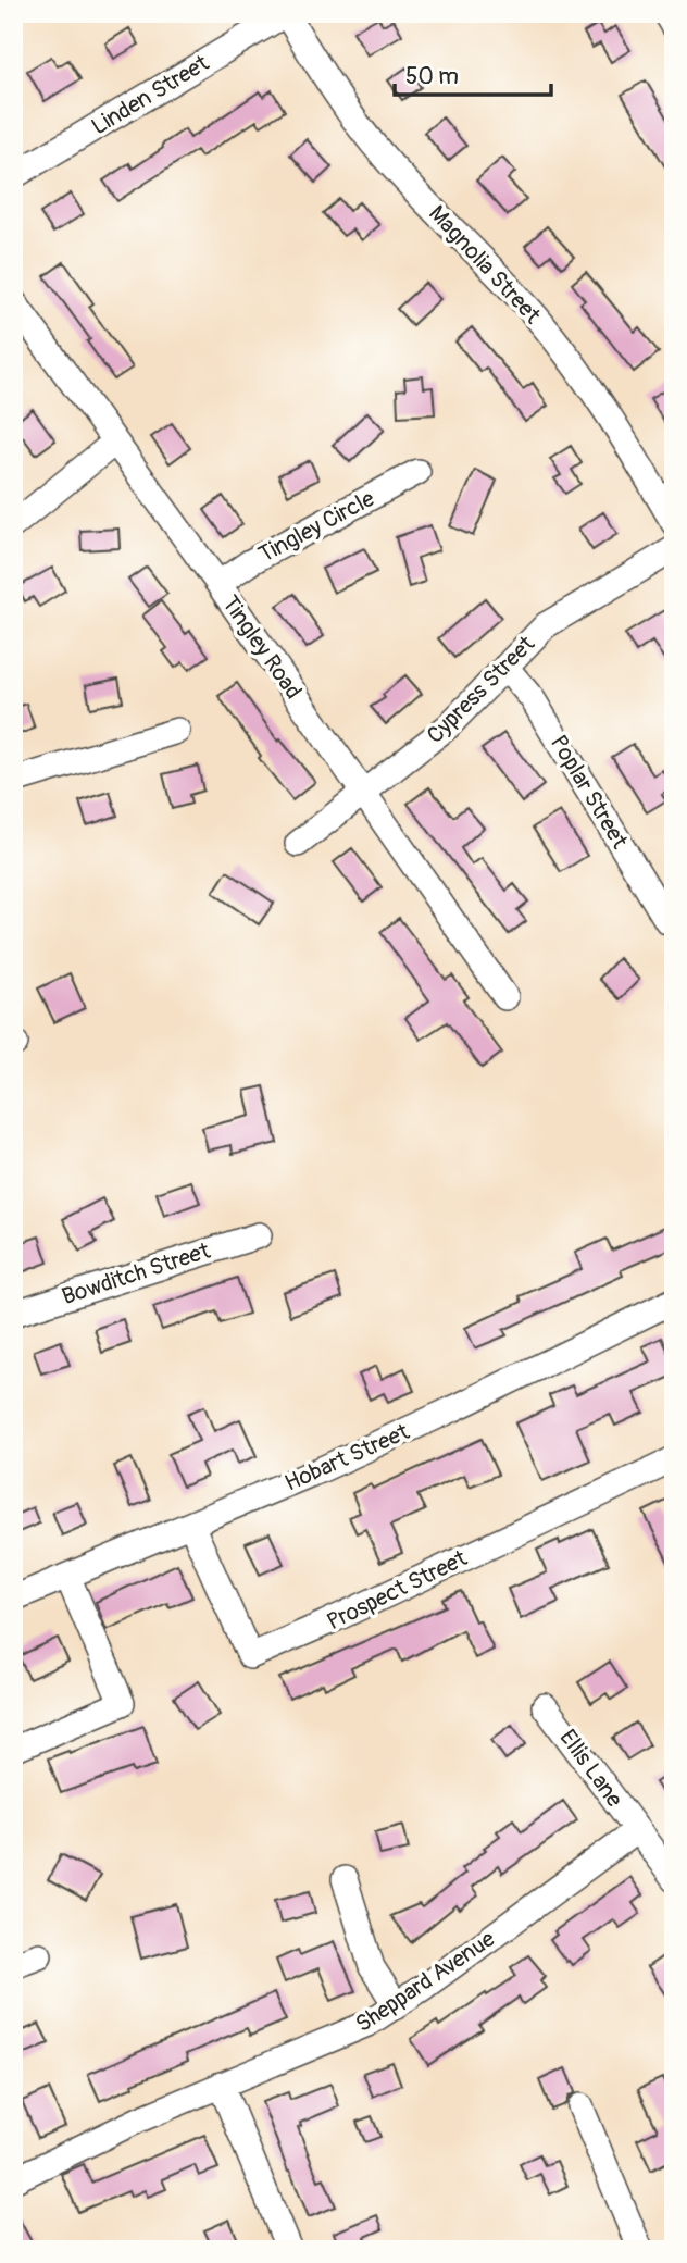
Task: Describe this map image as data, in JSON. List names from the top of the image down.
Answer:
{
  "streets": {
    "street": [
      "Linden Street",
      "Magnolia Street",
      "Tingley Circle",
      "Tingley Road",
      "Cypress Street",
      "Poplar Street",
      "Bowditch Street",
      "Hobart Street",
      "Prospect Street",
      "Ellis Lane",
      "Sheppard Avenue"
    ]
  },
  "crossings": [
    ["Linden Street", "Magnolia Street"],
    ["Tingley Circle", "Tingley Road"],
    ["Tingley Road", "Cypress Street"],
    ["Cypress Street", "Poplar Street"],
    ["Hobart Street", "Prospect Street"],
    ["Ellis Lane", "Sheppard Avenue"]
  ],
  "scale_bar": "50 m"
}
